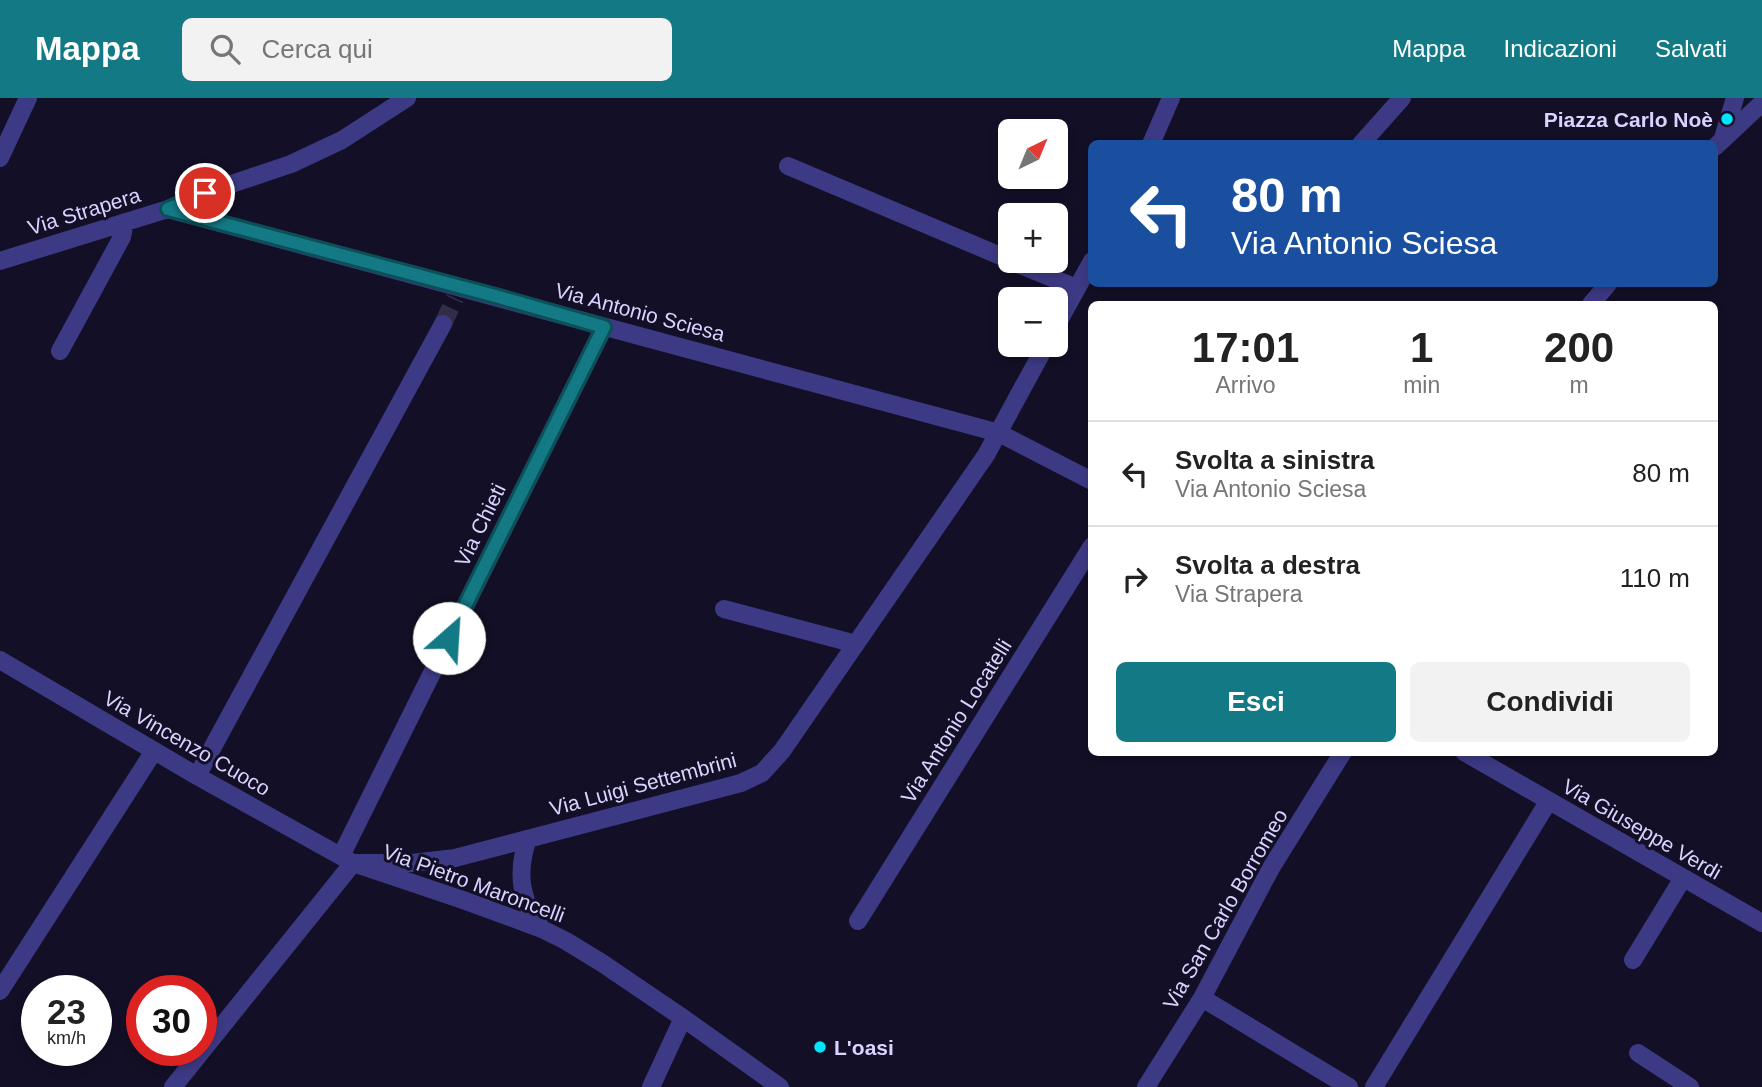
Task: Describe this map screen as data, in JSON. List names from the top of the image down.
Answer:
{
  "streets": {
    "street": [
      "Via Strapera",
      "Via Antonio Sciesa",
      "Via Chieti",
      "Via Antonio Locatelli",
      "Via Vincenzo Cuoco",
      "Via Luigi Settembrini",
      "Via Giuseppe Verdi",
      "Via Pietro Maroncelli",
      "Via San Carlo Borromeo"
    ]
  },
  "crossings": [
    ["Via Strapera", "Via Antonio Sciesa"],
    ["Via Antonio Sciesa", "Via Chieti"],
    ["Via Antonio Sciesa", "Via Luigi Settembrini"],
    ["Via Chieti", "Via Vincenzo Cuoco"],
    ["Via Chieti", "Via Luigi Settembrini"],
    ["Via Chieti", "Via Pietro Maroncelli"],
    ["Via Vincenzo Cuoco", "Via Luigi Settembrini"],
    ["Via Vincenzo Cuoco", "Via Pietro Maroncelli"],
    ["Via Luigi Settembrini", "Via Pietro Maroncelli"]
  ],
  "places": ["Piazza Carlo Noè", "L'oasi"],
  "north": "top right",
  "page": {
    "header": "Mappa",
    "search": "Cerca qui",
    "nav": ["Mappa", "Indicazioni", "Salvati"],
    "map_buttons": ["+", "−"],
    "turn": ["80 m", "Via Antonio Sciesa"],
    "eta": [
      "17:01",
      "Arrivo",
      "1",
      "min",
      "200",
      "m"
    ],
    "list": [
      {
        "name": "Svolta a sinistra",
        "note": "Via Antonio Sciesa",
        "value": "80 m"
      },
      {
        "name": "Svolta a destra",
        "note": "Via Strapera",
        "value": "110 m"
      }
    ],
    "buttons": ["Esci", "Condividi"],
    "speed": "23 km/h",
    "limit": "30"
  }
}
